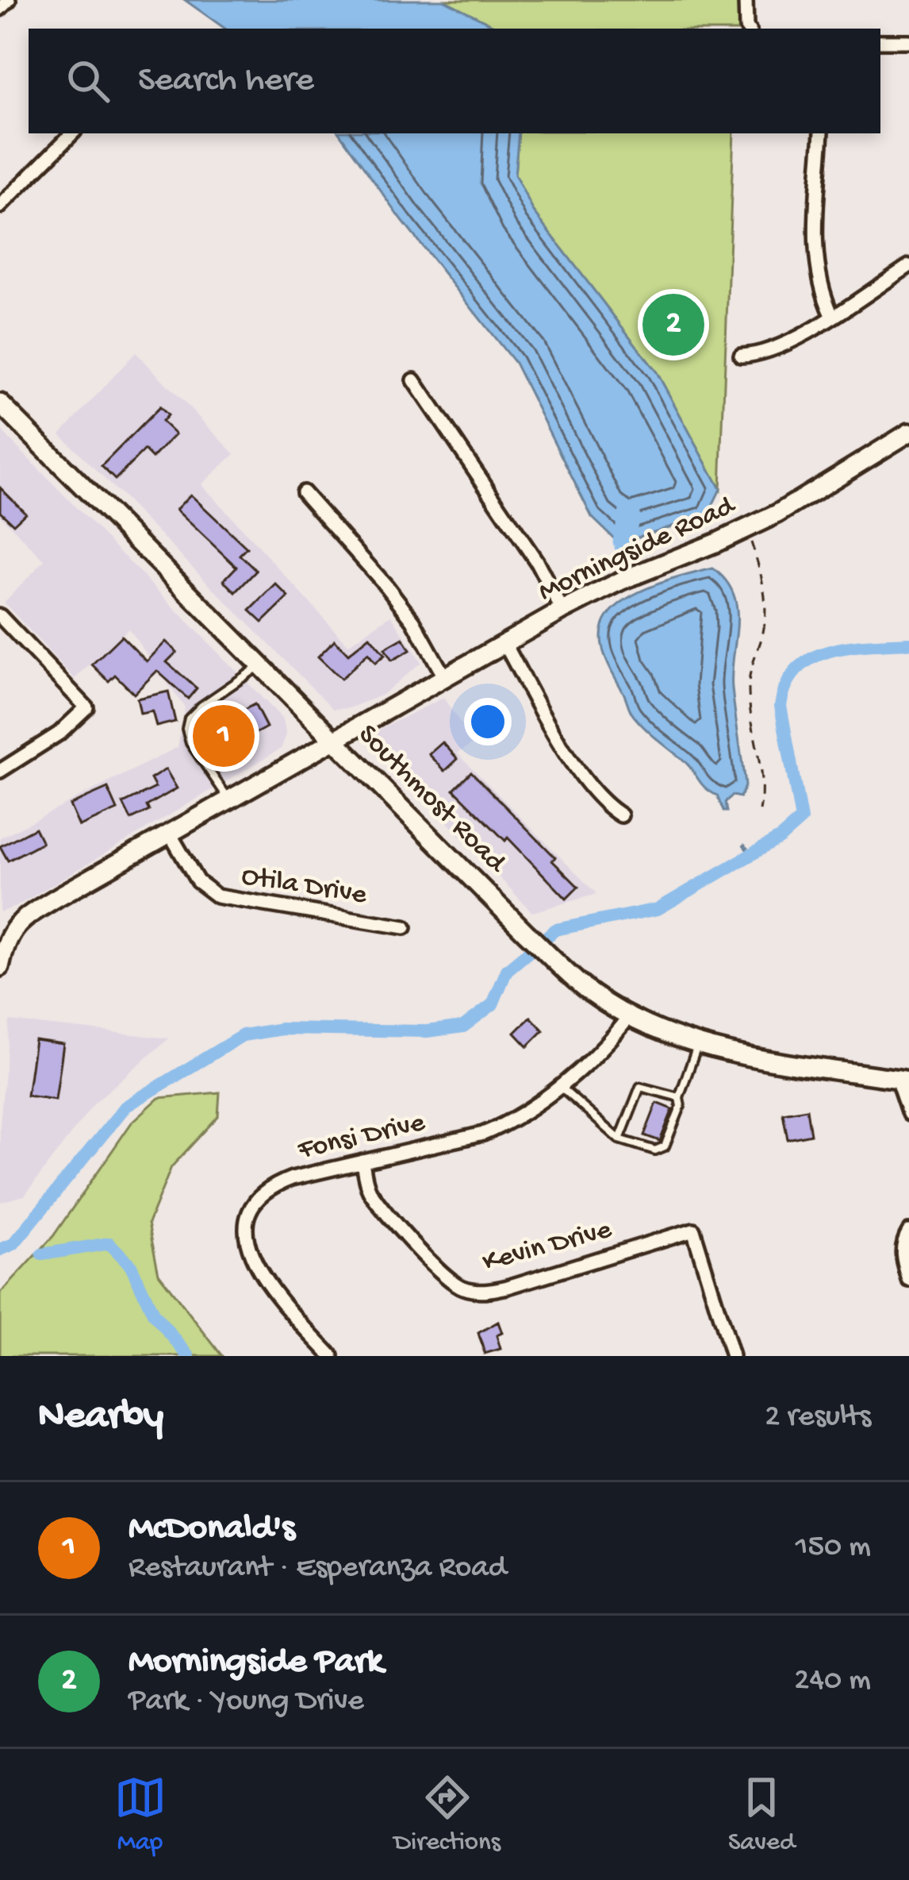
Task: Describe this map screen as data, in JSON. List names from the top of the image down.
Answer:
{
  "streets": {
    "main road": ["Morningside Road", "Southmost Road"],
    "street": ["Otila Drive", "Fonsi Drive", "Kevin Drive"]
  },
  "crossings": [
    ["Morningside Road", "Southmost Road"],
    ["Morningside Road", "Otila Drive"],
    ["Southmost Road", "Fonsi Drive"],
    ["Fonsi Drive", "Kevin Drive"]
  ],
  "page": {
    "search": "Search here",
    "pins": ["2", "1"],
    "heading": ["Nearby", "2 results"],
    "list": [
      {
        "mark": "1",
        "name": "McDonald's",
        "note": "Restaurant · Esperanza Road",
        "value": "150 m"
      },
      {
        "mark": "2",
        "name": "Morningside Park",
        "note": "Park · Young Drive",
        "value": "240 m"
      }
    ],
    "nav": ["Map", "Directions", "Saved"]
  }
}
